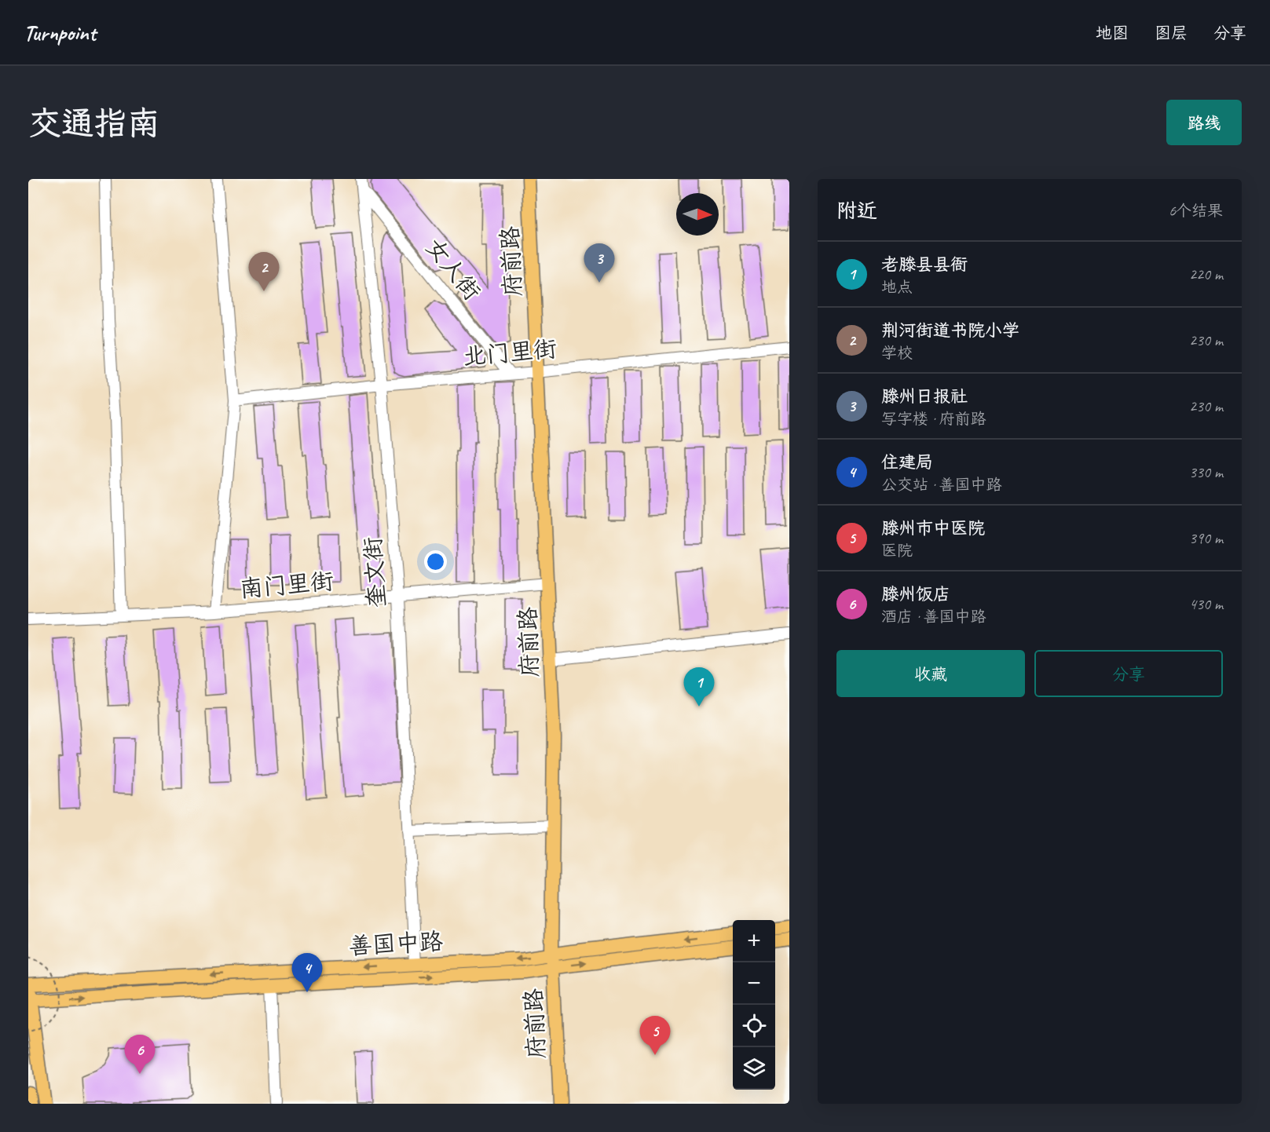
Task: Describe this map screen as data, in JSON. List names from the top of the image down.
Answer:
{
  "streets": {
    "main road": ["府前路", "善国中路"],
    "street": [
      "女人街",
      "北门里街",
      "奎文街",
      "南门里街"
    ]
  },
  "crossings": [
    ["府前路", "北门里街"],
    ["府前路", "南门里街"],
    ["府前路", "善国中路"],
    ["女人街", "北门里街"],
    ["女人街", "奎文街"],
    ["北门里街", "奎文街"],
    ["奎文街", "南门里街"],
    ["奎文街", "善国中路"]
  ],
  "north": "right",
  "page": {
    "header": "Turnpoint",
    "nav": ["地图", "图层", "分享"],
    "buttons": [
      "路线",
      ["收藏", "分享"]
    ],
    "title": "交通指南",
    "heading": ["附近", "6个结果"],
    "list": [
      {
        "mark": "1",
        "name": "老滕县县衙",
        "note": "地点",
        "value": "220 m"
      },
      {
        "mark": "2",
        "name": "荆河街道书院小学",
        "note": "学校",
        "value": "230 m"
      },
      {
        "mark": "3",
        "name": "滕州日报社",
        "note": "写字楼 · 府前路",
        "value": "230 m"
      },
      {
        "mark": "4",
        "name": "住建局",
        "note": "公交站 · 善国中路",
        "value": "330 m"
      },
      {
        "mark": "5",
        "name": "滕州市中医院",
        "note": "医院",
        "value": "390 m"
      },
      {
        "mark": "6",
        "name": "滕州饭店",
        "note": "酒店 · 善国中路",
        "value": "430 m"
      }
    ],
    "pins": [
      "3",
      "2",
      "1",
      "4",
      "5",
      "6"
    ],
    "map_buttons": ["+", "−"]
  }
}
